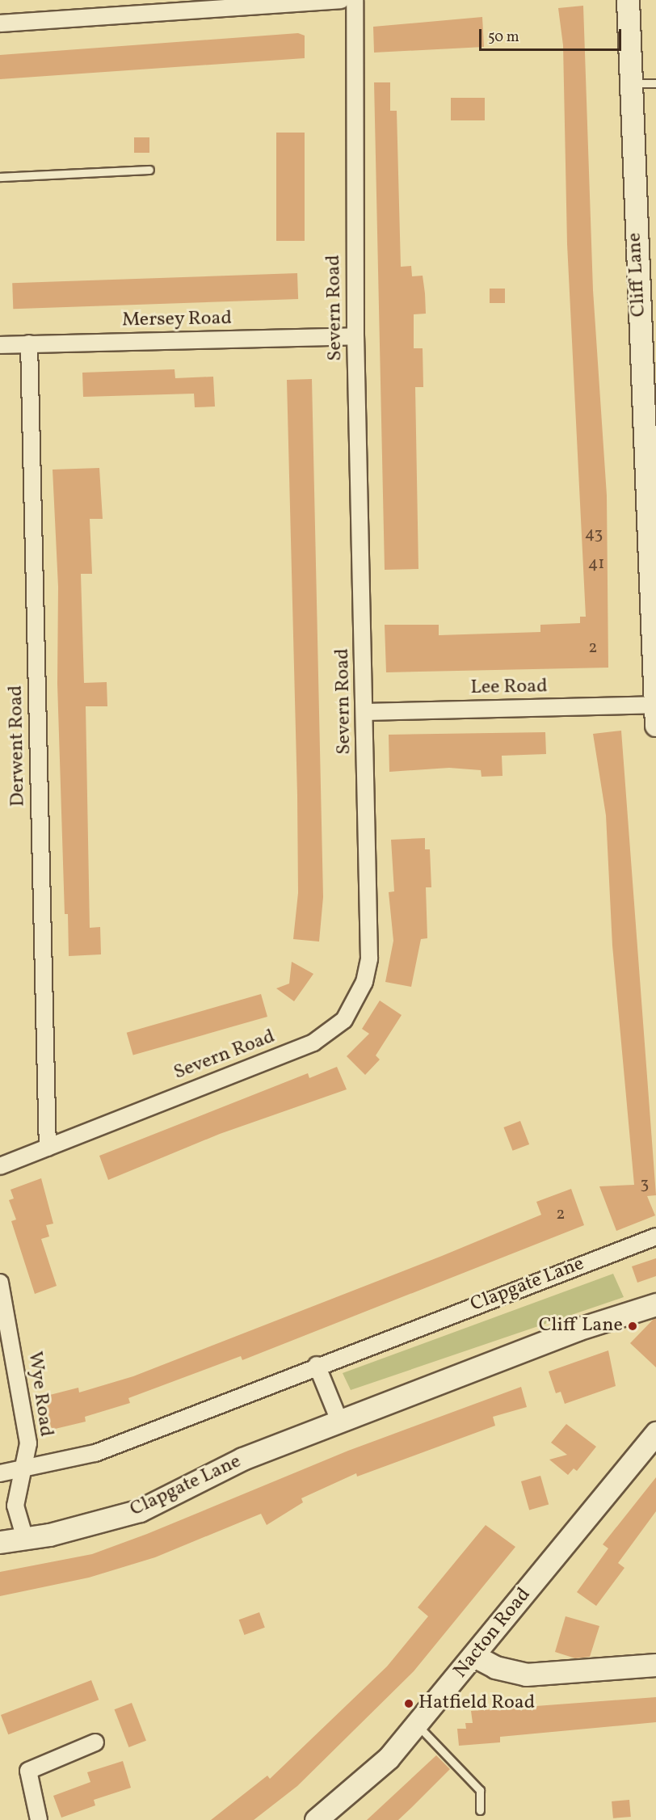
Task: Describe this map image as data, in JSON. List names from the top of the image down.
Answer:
{
  "streets": {
    "street": [
      "Cliff Lane",
      "Severn Road",
      "Mersey Road",
      "Lee Road",
      "Derwent Road",
      "Clapgate Lane",
      "Wye Road",
      "Nacton Road"
    ]
  },
  "crossings": [
    ["Cliff Lane", "Lee Road"],
    ["Severn Road", "Mersey Road"],
    ["Severn Road", "Lee Road"],
    ["Severn Road", "Derwent Road"],
    ["Mersey Road", "Derwent Road"],
    ["Clapgate Lane", "Wye Road"]
  ],
  "places": ["Cliff Lane", "Hatfield Road"],
  "house_numbers": [
    "43",
    "41",
    "2",
    "3",
    "2"
  ],
  "scale_bar": "50 m"
}
